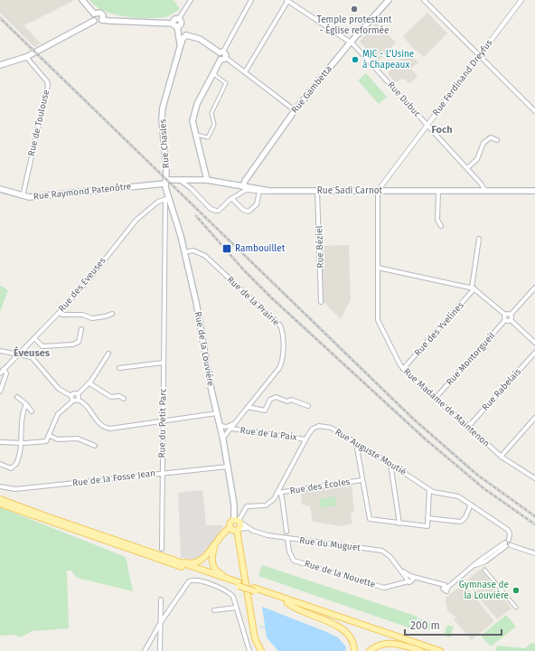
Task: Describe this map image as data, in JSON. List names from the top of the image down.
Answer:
{
  "streets": {
    "main road": [
      "Rue Gambetta",
      "Rue Chasles",
      "Rue Sadi Carnot",
      "Rue Raymond Patenôtre",
      "Rue de la Louvière"
    ],
    "street": [
      "Rue Ferdinand Dreyfus",
      "Rue Dubuc",
      "Rue de Toulouse",
      "Rue Béziel",
      "Rue des Eveuses",
      "Rue de la Prairie",
      "Rue des Yvelines",
      "Rue Montorgueil",
      "Rue Rabelais",
      "Rue Madame de Maintenon",
      "Rue du Petit Parc",
      "Rue de la Paix",
      "Rue Auguste Moutié",
      "Rue de la Fosse Jean",
      "Rue des Écoles",
      "Rue du Muguet",
      "Rue de la Nouette"
    ]
  },
  "crossings": [
    ["Rue Ferdinand Dreyfus", "Rue Dubuc"],
    ["Rue Ferdinand Dreyfus", "Rue Sadi Carnot"],
    ["Rue Ferdinand Dreyfus", "Rue Madame de Maintenon"],
    ["Rue Gambetta", "Rue Dubuc"],
    ["Rue Gambetta", "Rue Sadi Carnot"],
    ["Rue Dubuc", "Rue Sadi Carnot"],
    ["Rue de Toulouse", "Rue Raymond Patenôtre"],
    ["Rue Chasles", "Rue Sadi Carnot"],
    ["Rue Chasles", "Rue Raymond Patenôtre"],
    ["Rue Chasles", "Rue de la Louvière"],
    ["Rue Sadi Carnot", "Rue Raymond Patenôtre"],
    ["Rue Sadi Carnot", "Rue Béziel"],
    ["Rue Sadi Carnot", "Rue de la Louvière"],
    ["Rue Sadi Carnot", "Rue Madame de Maintenon"],
    ["Rue Raymond Patenôtre", "Rue de la Louvière"],
    ["Rue des Eveuses", "Rue de la Louvière"],
    ["Rue des Eveuses", "Rue du Petit Parc"],
    ["Rue de la Prairie", "Rue de la Louvière"],
    ["Rue de la Prairie", "Rue de la Paix"],
    ["Rue des Yvelines", "Rue Madame de Maintenon"],
    ["Rue de la Louvière", "Rue du Petit Parc"],
    ["Rue de la Louvière", "Rue Auguste Moutié"],
    ["Rue de la Louvière", "Rue de la Fosse Jean"],
    ["Rue de la Louvière", "Rue du Muguet"],
    ["Rue Montorgueil", "Rue Madame de Maintenon"],
    ["Rue Rabelais", "Rue Madame de Maintenon"],
    ["Rue du Petit Parc", "Rue de la Fosse Jean"],
    ["Rue de la Paix", "Rue Auguste Moutié"],
    ["Rue Auguste Moutié", "Rue des Écoles"],
    ["Rue Auguste Moutié", "Rue du Muguet"],
    ["Rue du Muguet", "Rue de la Nouette"]
  ],
  "districts": ["Foch", "Éveuses"],
  "places": {
    "other": ["Temple protestant - Église reformée", "MJC - L'Usine à Chapeaux", "Gymnase de la Louvière"],
    "transit": ["Rambouillet"]
  },
  "scale_bar": "200 m"
}
